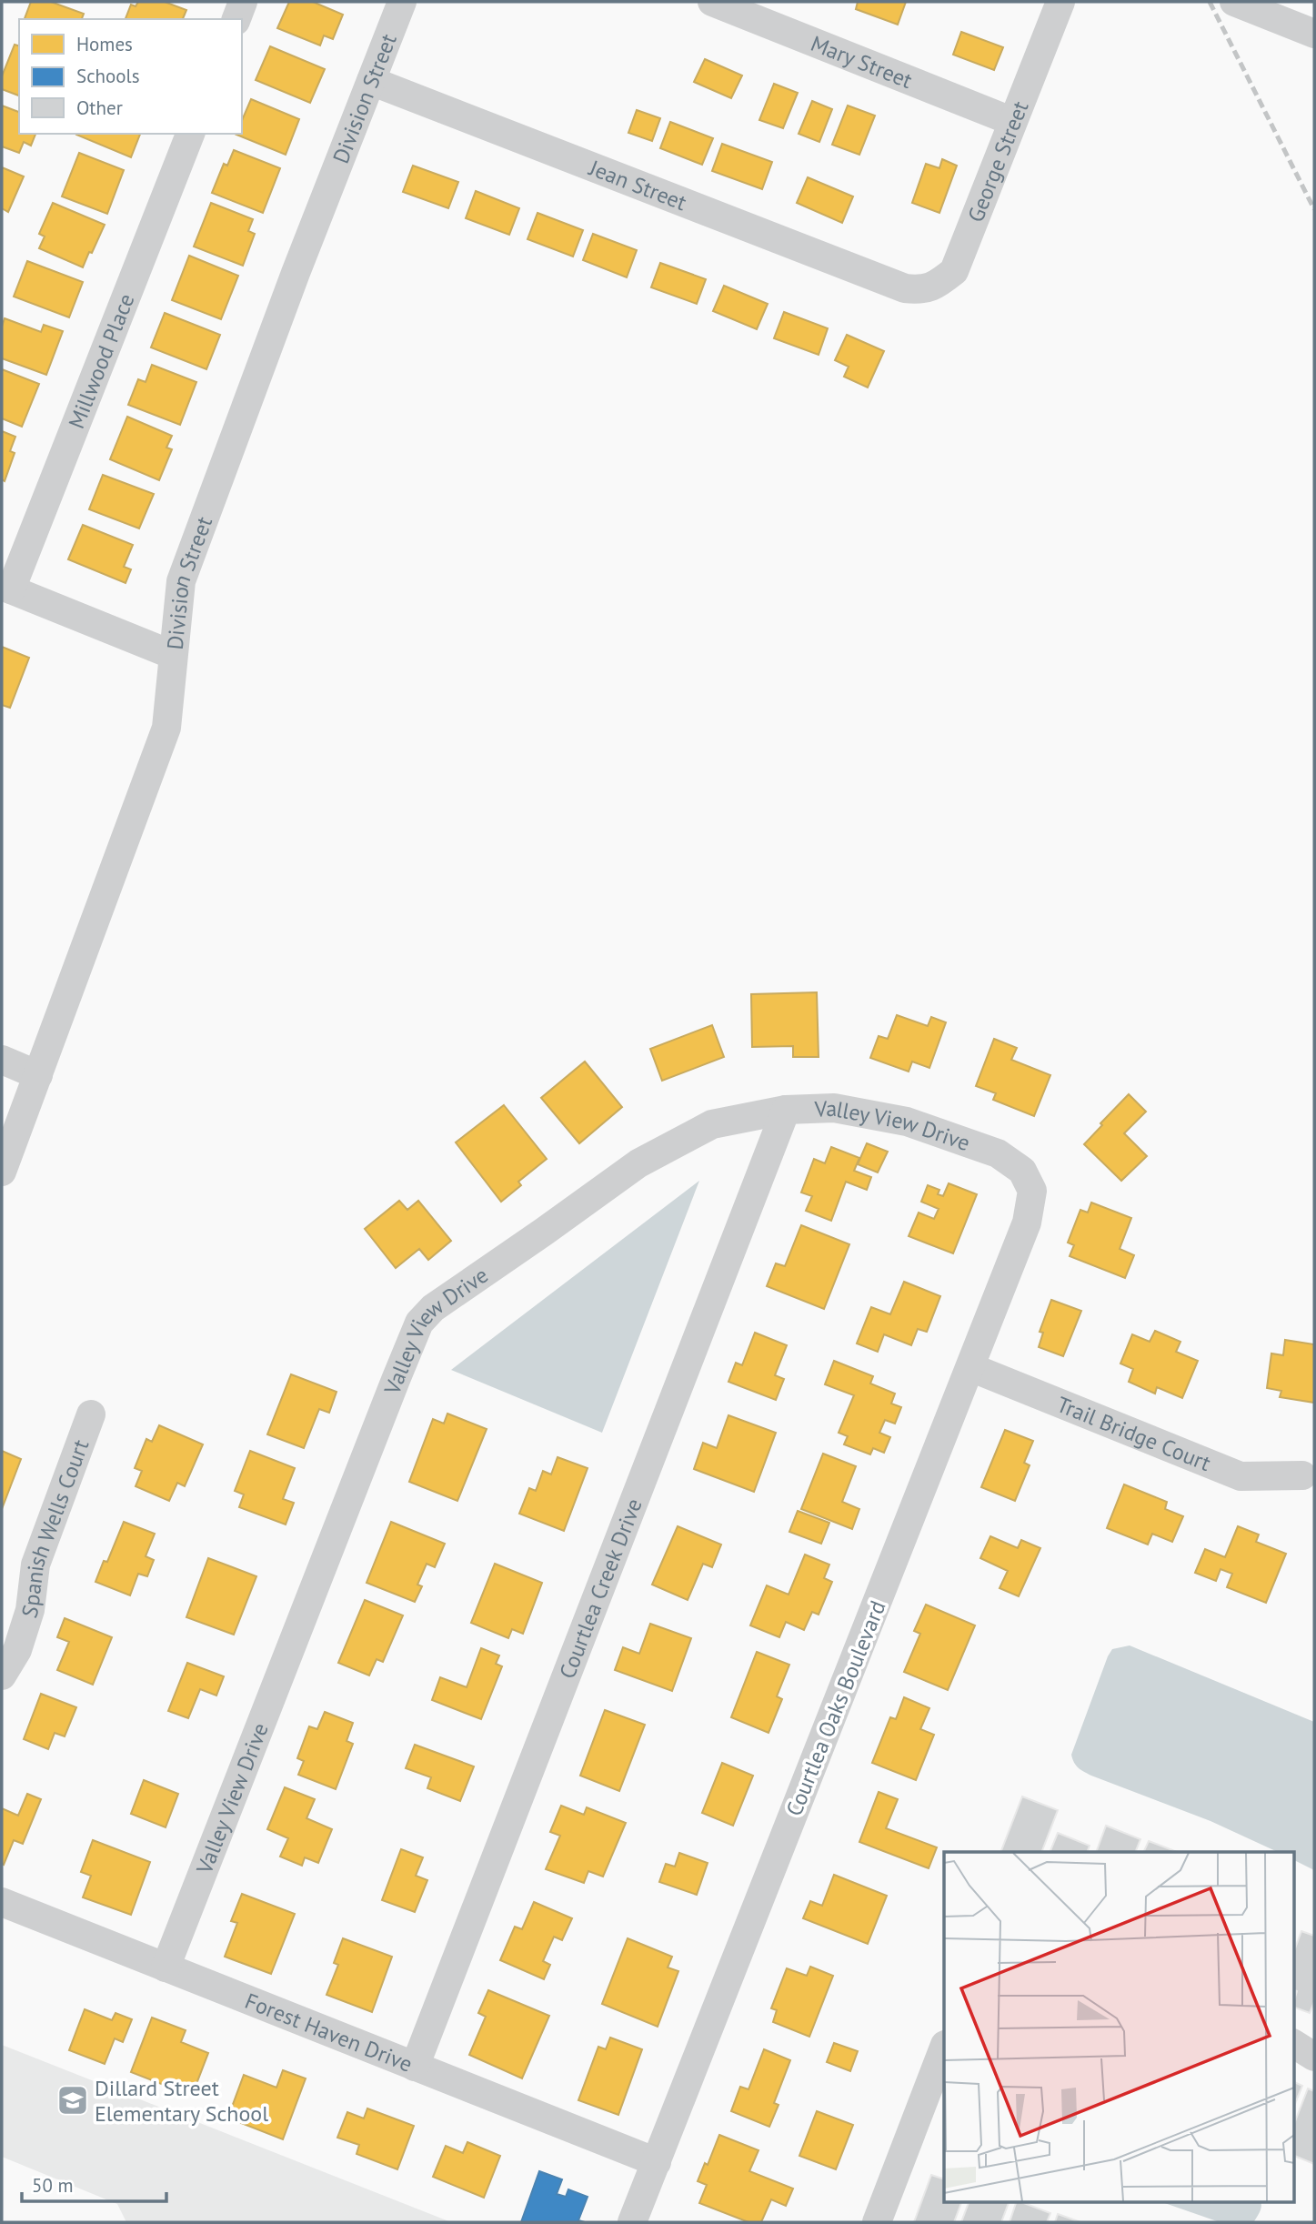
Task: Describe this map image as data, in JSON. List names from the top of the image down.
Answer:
{
  "streets": {
    "street": [
      "Mary Street",
      "Division Street",
      "George Street",
      "Jean Street",
      "Millwood Place",
      "Valley View Drive",
      "Trail Bridge Court",
      "Spanish Wells Court",
      "Courtlea Creek Drive",
      "Courtlea Oaks Boulevard",
      "Forest Haven Drive"
    ]
  },
  "crossings": [
    ["Mary Street", "George Street"],
    ["Division Street", "Jean Street"],
    ["George Street", "Jean Street"],
    ["Valley View Drive", "Courtlea Creek Drive"],
    ["Valley View Drive", "Courtlea Oaks Boulevard"],
    ["Valley View Drive", "Forest Haven Drive"],
    ["Trail Bridge Court", "Courtlea Oaks Boulevard"],
    ["Courtlea Creek Drive", "Forest Haven Drive"],
    ["Courtlea Oaks Boulevard", "Forest Haven Drive"]
  ],
  "places": {
    "school or university": ["Dillard Street Elementary School"]
  },
  "legend": ["Homes", "Schools", "Other"],
  "scale_bar": "50 m"
}
